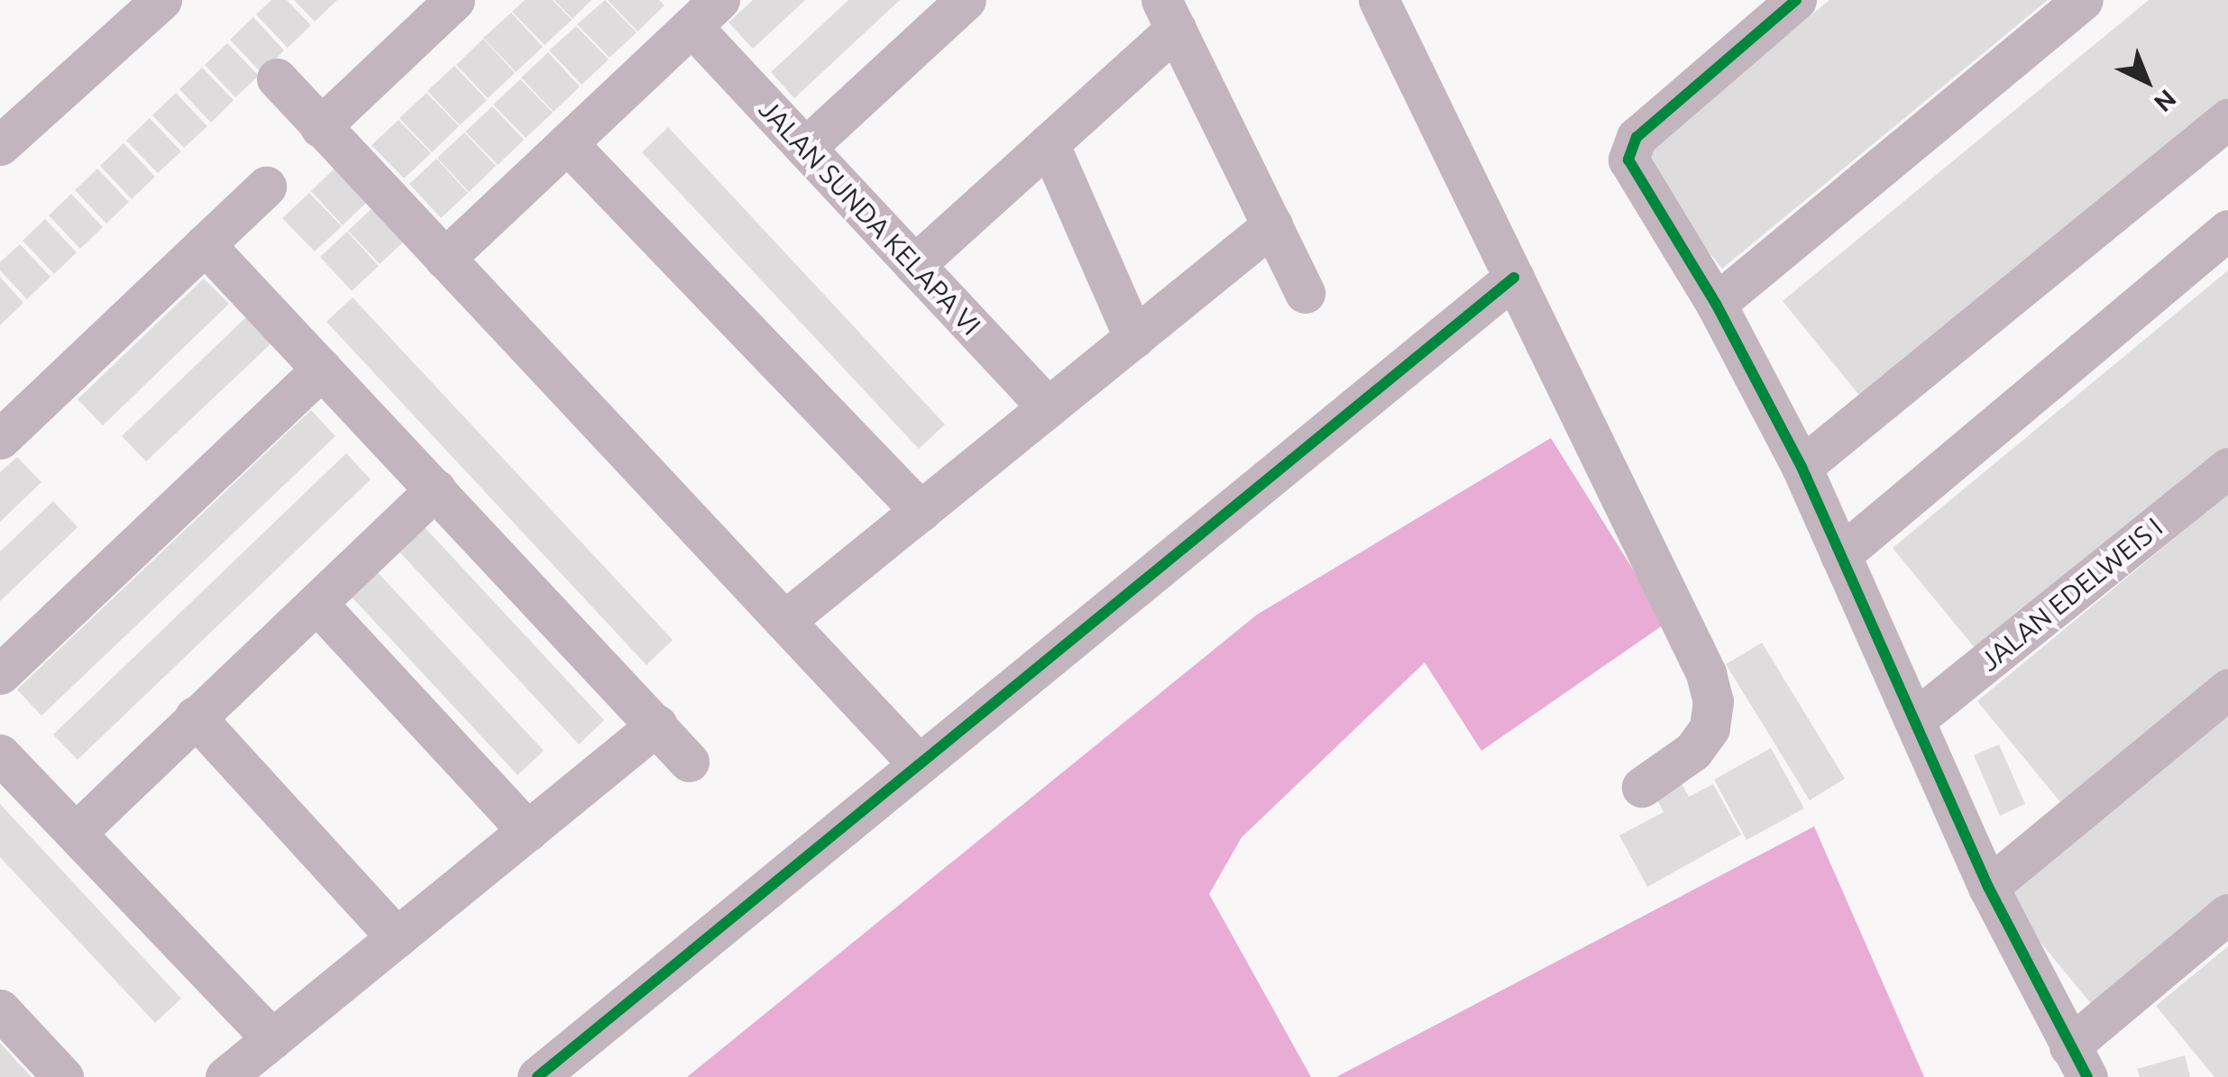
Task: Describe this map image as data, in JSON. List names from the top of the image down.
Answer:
{
  "streets": {
    "street": ["JALAN SUNDA KELAPA VI", "JALAN EDELWEIS I"]
  },
  "north": "bottom right"
}
